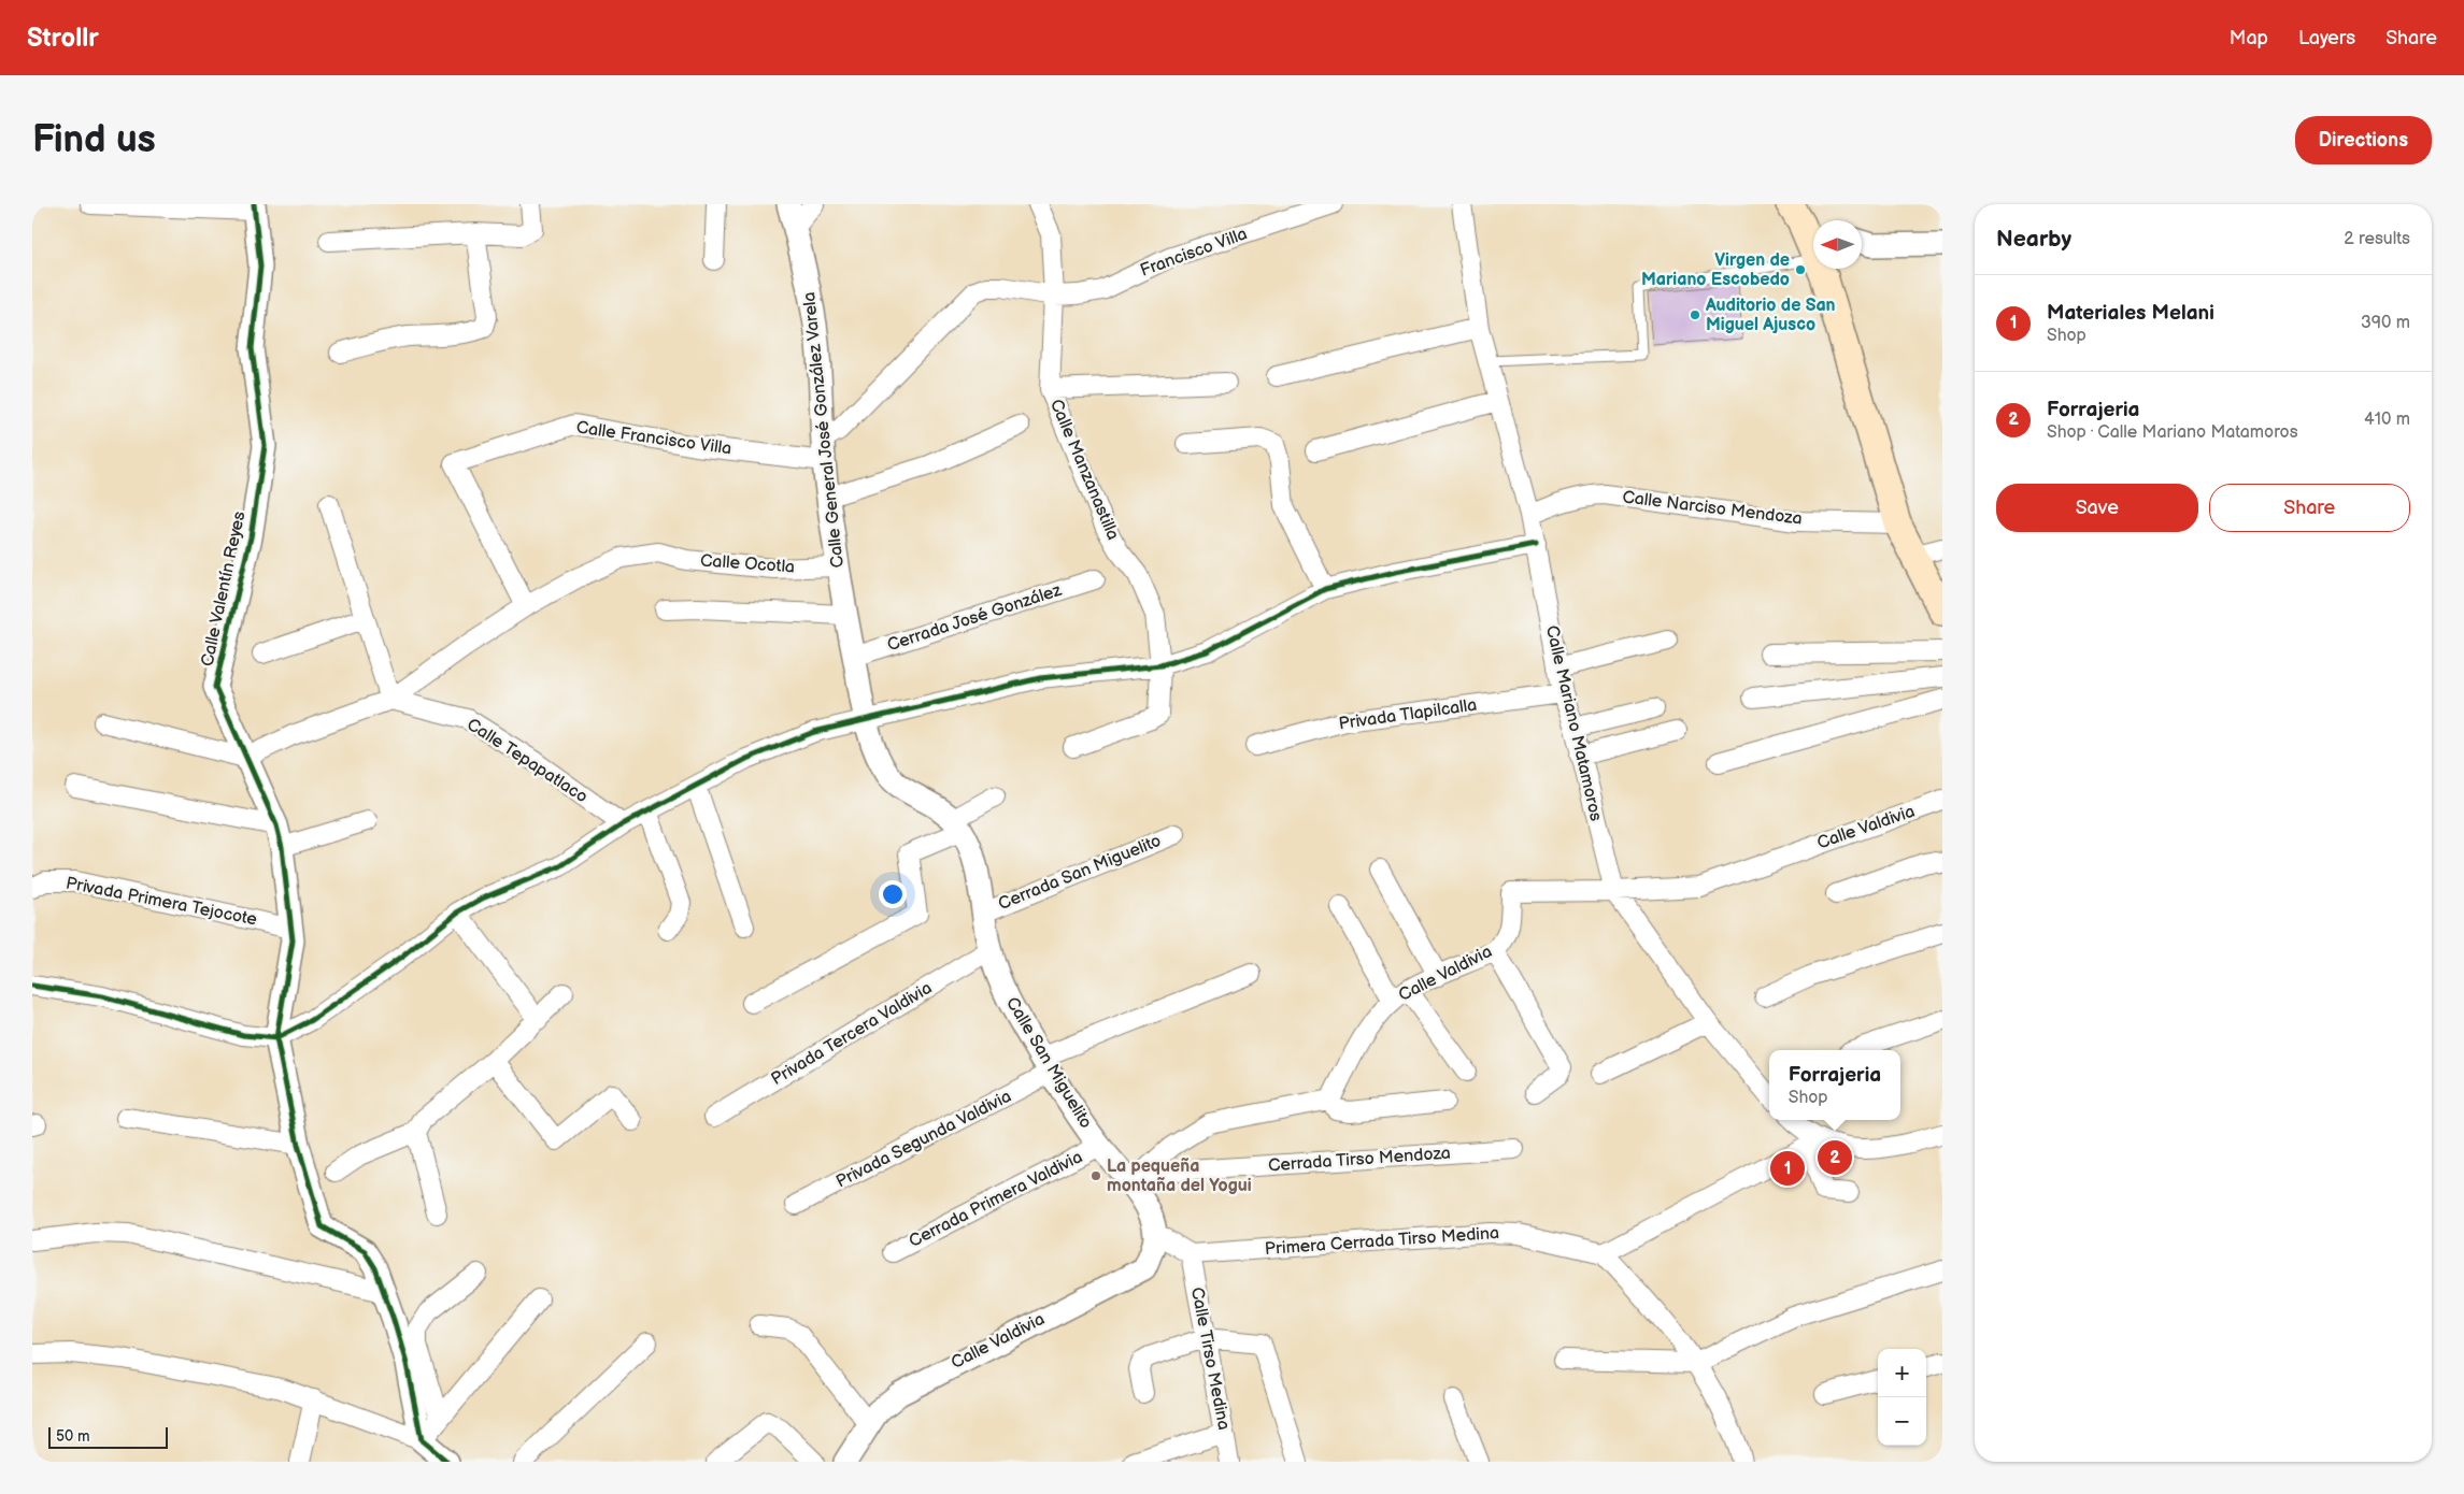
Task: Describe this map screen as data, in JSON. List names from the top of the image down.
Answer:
{
  "streets": {
    "street": [
      "Francisco Villa",
      "Calle General José González Varela",
      "Calle Francisco Villa",
      "Calle Manzanastilla",
      "Calle Narciso Mendoza",
      "Calle Ocotla",
      "Calle Valentín Reyes",
      "Cerrada José González",
      "Privada Tlapilcalla",
      "Calle Mariano Matamoros",
      "Calle Tepapatlaco",
      "Calle Valdivia",
      "Cerrada San Miguelito",
      "Privada Primera Tejocote",
      "Privada Tercera Valdivia",
      "Calle San Miguelito",
      "Privada Segunda Valdivia",
      "Cerrada Tirso Mendoza",
      "Cerrada Primera Valdivia",
      "Primera Cerrada Tirso Medina",
      "Calle Tirso Medina"
    ]
  },
  "crossings": [
    ["Francisco Villa", "Calle Manzanastilla"],
    ["Calle General José González Varela", "Calle Francisco Villa"],
    ["Calle General José González Varela", "Calle Ocotla"],
    ["Calle General José González Varela", "Cerrada José González"],
    ["Calle Francisco Villa", "Calle Ocotla"],
    ["Calle Narciso Mendoza", "Calle Mariano Matamoros"],
    ["Calle Valentín Reyes", "Privada Primera Tejocote"],
    ["Privada Tlapilcalla", "Calle Mariano Matamoros"],
    ["Calle Mariano Matamoros", "Calle Valdivia"],
    ["Calle Valdivia", "Calle San Miguelito"],
    ["Cerrada San Miguelito", "Calle San Miguelito"],
    ["Privada Tercera Valdivia", "Calle San Miguelito"],
    ["Calle San Miguelito", "Privada Segunda Valdivia"],
    ["Calle San Miguelito", "Cerrada Tirso Mendoza"],
    ["Calle San Miguelito", "Cerrada Primera Valdivia"],
    ["Primera Cerrada Tirso Medina", "Calle Tirso Medina"]
  ],
  "places": ["Virgen de Mariano Escobedo", "Auditorio de San Miguel Ajusco", "La pequeña montaña del Yogui"],
  "scale_bar": "50 m",
  "north": "left",
  "page": {
    "header": "Strollr",
    "nav": ["Map", "Layers", "Share"],
    "buttons": [
      "Directions",
      ["Save", "Share"]
    ],
    "title": "Find us",
    "heading": ["Nearby", "2 results"],
    "list": [
      {
        "mark": "1",
        "name": "Materiales Melani",
        "note": "Shop",
        "value": "390 m"
      },
      {
        "mark": "2",
        "name": "Forrajeria",
        "note": "Shop · Calle Mariano Matamoros",
        "value": "410 m"
      }
    ],
    "popup": ["Forrajeria", "Shop"],
    "pins": ["2", "1"],
    "map_buttons": ["+", "−"],
    "scale": "50 m"
  }
}
